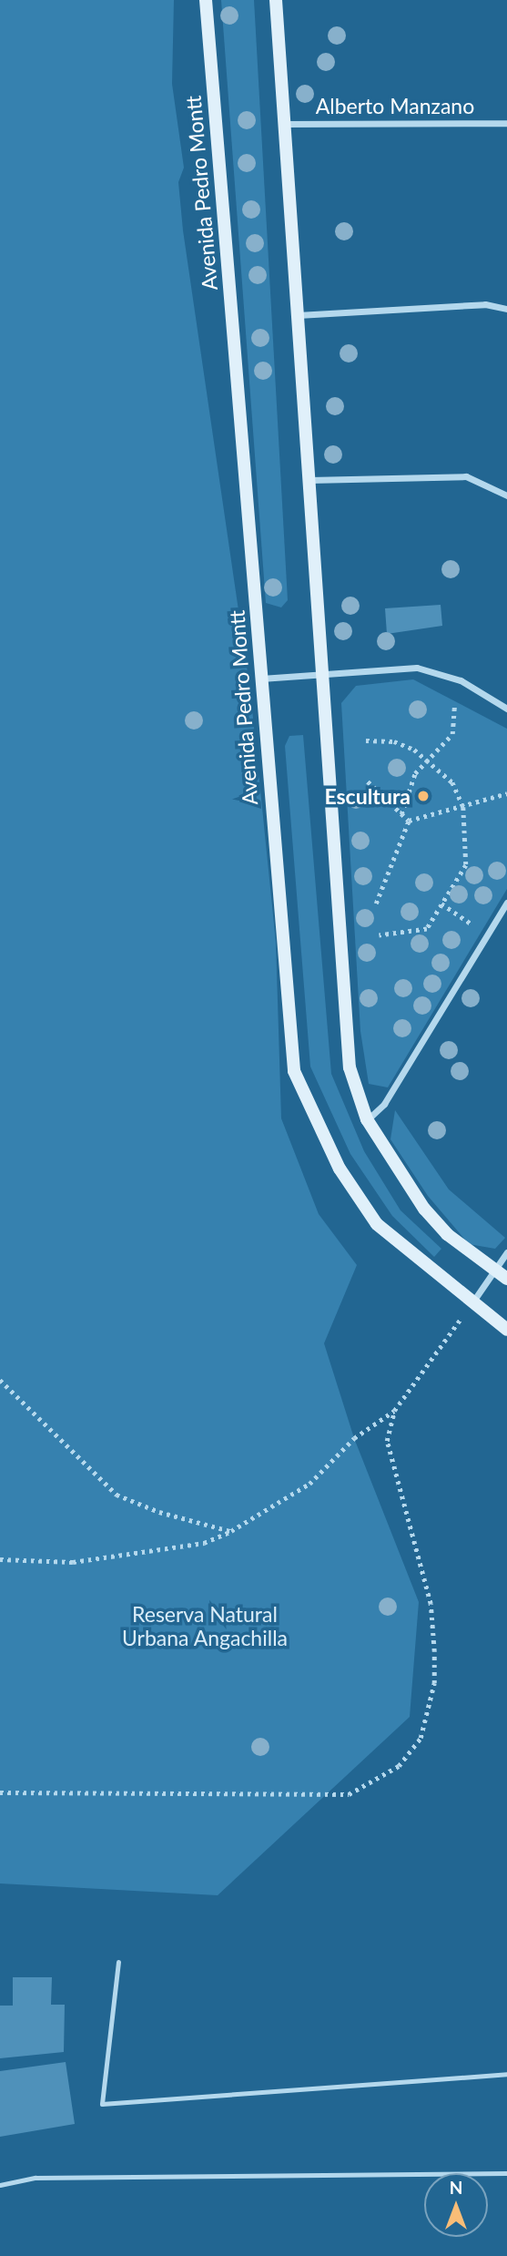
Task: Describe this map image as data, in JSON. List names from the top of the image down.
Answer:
{
  "streets": {
    "main road": ["Avenida Pedro Montt"],
    "street": ["Alberto Manzano"]
  },
  "parks": ["Reserva Natural Urbana Angachilla"],
  "places": ["Escultura"],
  "north": "top"
}
